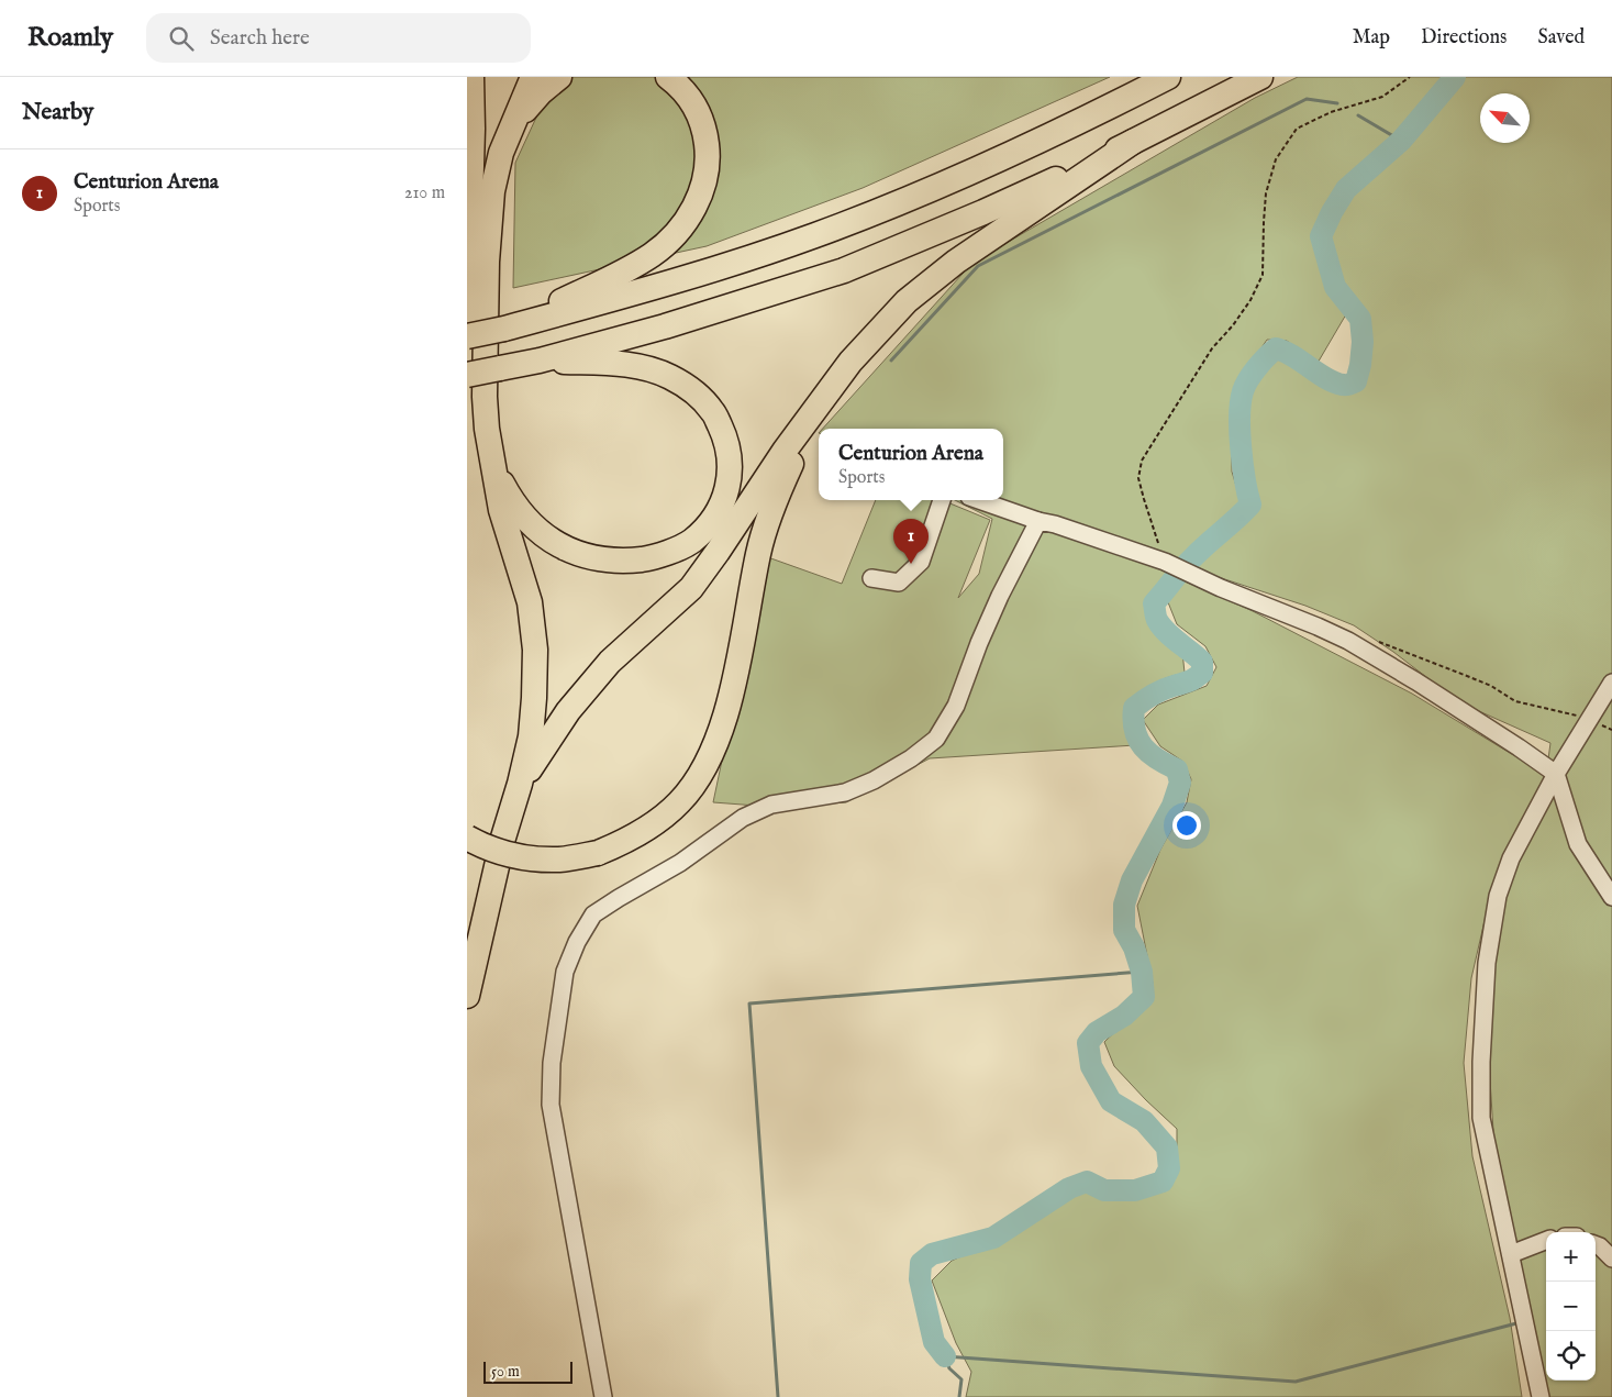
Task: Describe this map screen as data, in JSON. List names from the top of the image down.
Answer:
{
  "scale_bar": "50 m",
  "north": "top left",
  "page": {
    "header": "Roamly",
    "search": "Search here",
    "nav": ["Map", "Directions", "Saved"],
    "heading": "Nearby",
    "list": [
      {
        "mark": "1",
        "name": "Centurion Arena",
        "note": "Sports",
        "value": "210 m"
      }
    ],
    "popup": ["Centurion Arena", "Sports"],
    "pins": "1",
    "map_buttons": ["+", "−"],
    "scale": "50 m"
  }
}
